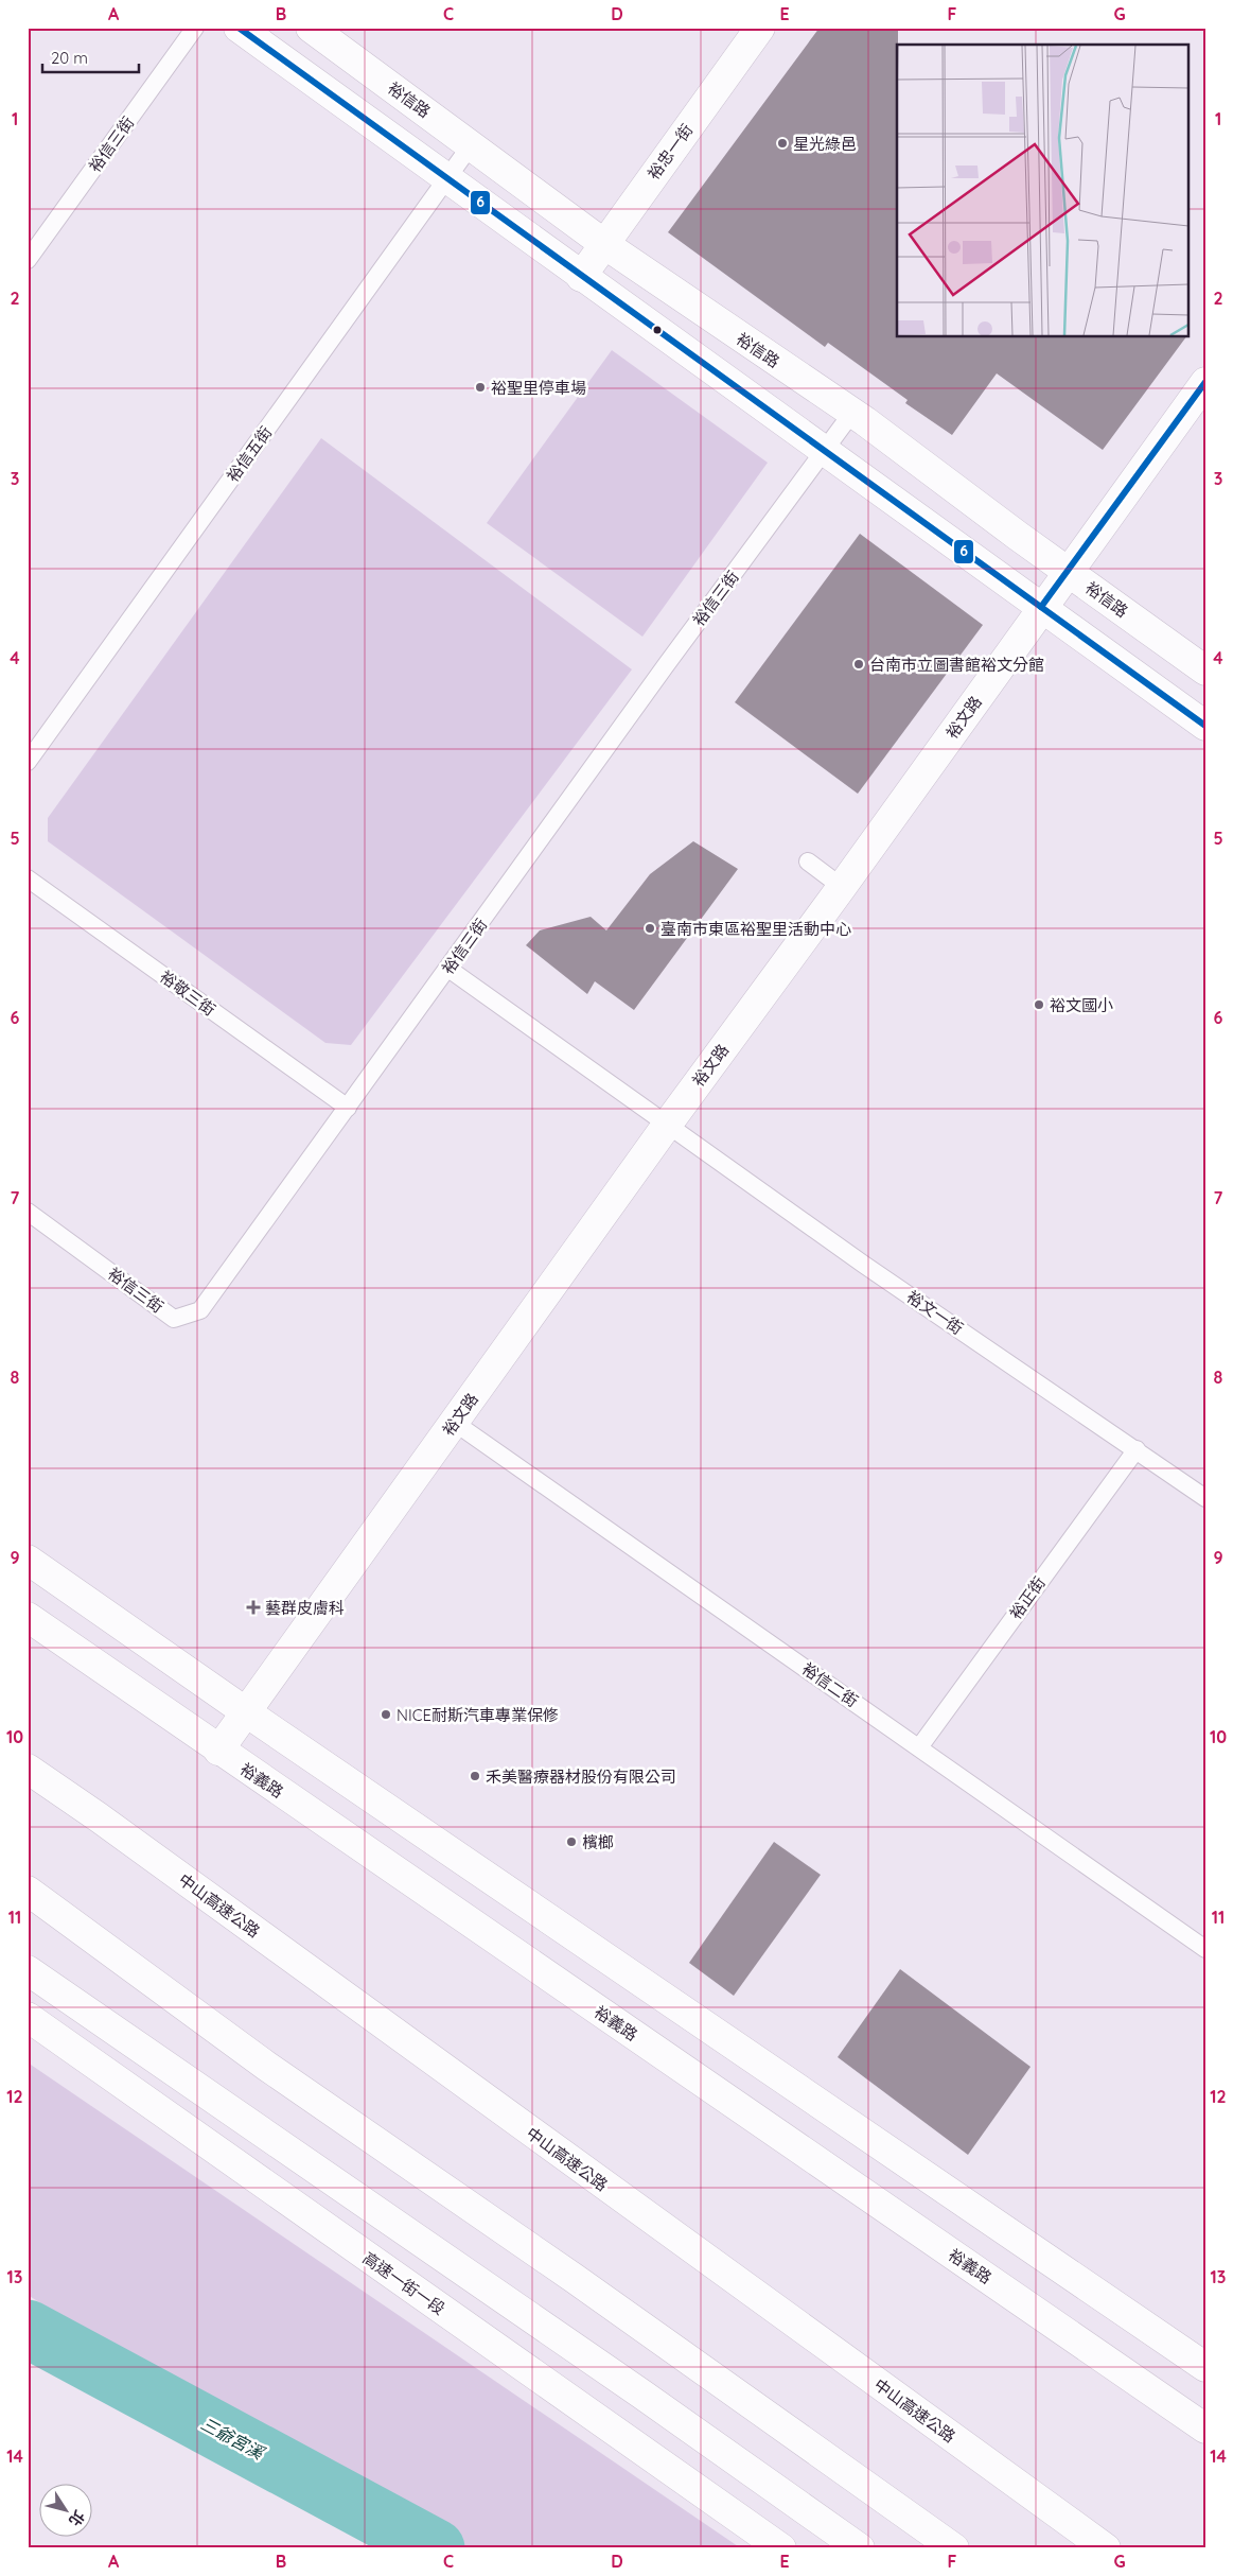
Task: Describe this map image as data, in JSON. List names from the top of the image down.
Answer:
{
  "streets": {
    "main road": [
      "裕信路",
      "裕忠一街",
      "裕文路",
      "裕義路",
      "中山高速公路",
      "高速一街一段"
    ],
    "lane": [
      "裕信三街",
      "裕信五街",
      "裕敬三街",
      "裕文一街",
      "裕正街",
      "裕信二街"
    ]
  },
  "crossings": [
    ["裕信路", "裕信三街"],
    ["裕信路", "裕忠一街"],
    ["裕信路", "裕信五街"],
    ["裕信路", "裕文路"],
    ["裕信三街", "裕敬三街"],
    ["裕信三街", "裕文一街"],
    ["裕文路", "裕文一街"],
    ["裕文路", "裕信二街"],
    ["裕文路", "裕義路"],
    ["裕文一街", "裕正街"],
    ["裕正街", "裕信二街"]
  ],
  "water": ["三爺宮溪"],
  "places": {
    "other": [
      "星光綠邑",
      "裕聖里停車場",
      "台南市立圖書館裕文分館",
      "臺南市東區裕聖里活動中心",
      "裕文國小",
      "NICE耐斯汽車專業保修",
      "禾美醫療器材股份有限公司",
      "檳榔"
    ],
    "health": ["藝群皮膚科"]
  },
  "lines": ["transit line 6"],
  "scale_bar": "20 m",
  "north": "bottom right",
  "grid": {
    "columns": [
      "A",
      "B",
      "C",
      "D",
      "E",
      "F",
      "G"
    ],
    "rows": [
      "1",
      "2",
      "3",
      "4",
      "5",
      "6",
      "7",
      "8",
      "9",
      "10",
      "11",
      "12",
      "13",
      "14"
    ]
  }
}
